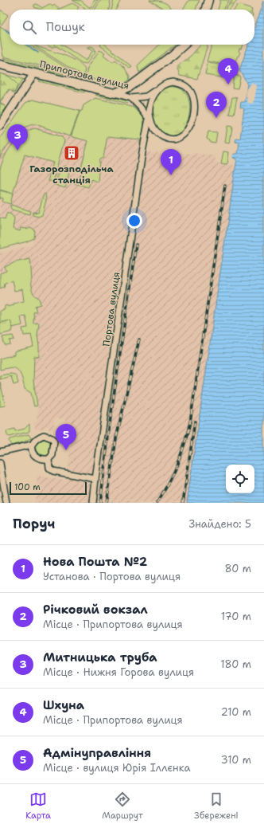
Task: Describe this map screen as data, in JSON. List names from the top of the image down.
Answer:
{
  "streets": {
    "main road": ["Припортова вулиця"],
    "street": ["Портова вулиця"]
  },
  "crossings": [
    ["Припортова вулиця", "Портова вулиця"]
  ],
  "places": {
    "building": ["Газорозподільча станція"]
  },
  "scale_bar": "100 m",
  "page": {
    "search": "Пошук",
    "pins": [
      "4",
      "2",
      "3",
      "1",
      "5"
    ],
    "scale": "100 m",
    "heading": ["Поруч", "Знайдено: 5"],
    "list": [
      {
        "mark": "1",
        "name": "Нова Пошта №2",
        "note": "Установа · Портова вулиця",
        "value": "80 m"
      },
      {
        "mark": "2",
        "name": "Річковий вокзал",
        "note": "Місце · Припортова вулиця",
        "value": "170 m"
      },
      {
        "mark": "3",
        "name": "Митницька труба",
        "note": "Місце · Нижня Горова вулиця",
        "value": "180 m"
      },
      {
        "mark": "4",
        "name": "Шхуна",
        "note": "Місце · Припортова вулиця",
        "value": "210 m"
      },
      {
        "mark": "5",
        "name": "Адмінуправління",
        "note": "Місце · вулиця Юрія Іллєнка",
        "value": "310 m"
      }
    ],
    "nav": ["Карта", "Маршрут", "Збережені"]
  }
}
